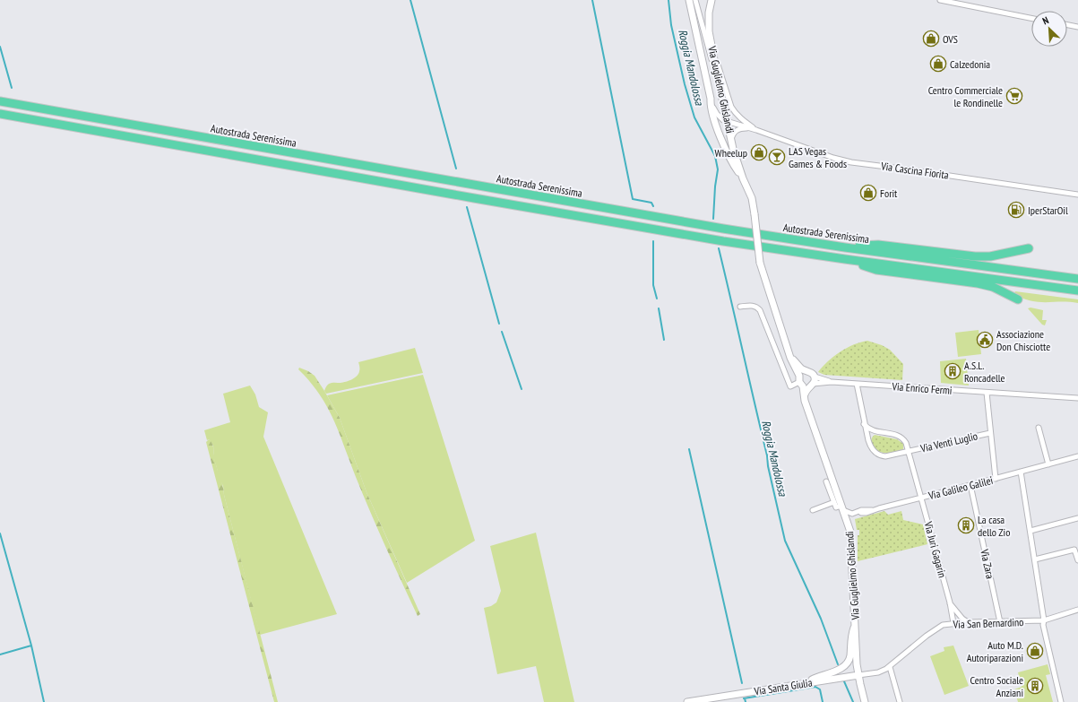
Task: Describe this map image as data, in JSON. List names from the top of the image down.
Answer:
{
  "streets": {
    "highway": ["Autostrada Serenissima"],
    "street": [
      "Via Guglielmo Ghislandi",
      "Via Cascina Fiorita",
      "Via Enrico Fermi",
      "Via Venti Luglio",
      "Via Galileo Galilei",
      "Via Juri Gagarin",
      "Via Zara",
      "Via San Bernardino",
      "Via Santa Giulia"
    ]
  },
  "crossings": [
    ["Via Guglielmo Ghislandi", "Via Enrico Fermi"],
    ["Via Guglielmo Ghislandi", "Via Galileo Galilei"],
    ["Via Guglielmo Ghislandi", "Via San Bernardino"],
    ["Via Guglielmo Ghislandi", "Via Santa Giulia"],
    ["Via Enrico Fermi", "Via Venti Luglio"],
    ["Via Venti Luglio", "Via Galileo Galilei"],
    ["Via Venti Luglio", "Via Juri Gagarin"],
    ["Via Galileo Galilei", "Via Juri Gagarin"],
    ["Via Galileo Galilei", "Via Zara"],
    ["Via Juri Gagarin", "Via San Bernardino"],
    ["Via Zara", "Via San Bernardino"],
    ["Via San Bernardino", "Via Santa Giulia"]
  ],
  "water": ["Roggia Mandolossa"],
  "places": {
    "shop": [
      "OVS",
      "Calzedonia",
      "Wheelup",
      "Forit",
      "Auto M.D. Autoriparazioni"
    ],
    "supermarket": ["Centro Commerciale le Rondinelle"],
    "bar": ["LAS Vegas Games & Foods"],
    "fuel station": ["IperStarOil"],
    "public building": ["Associazione Don Chisciotte"],
    "building": ["A.S.L. Roncadelle", "La casa dello Zio", "Centro Sociale Anziani"]
  },
  "north": "top left"
}
